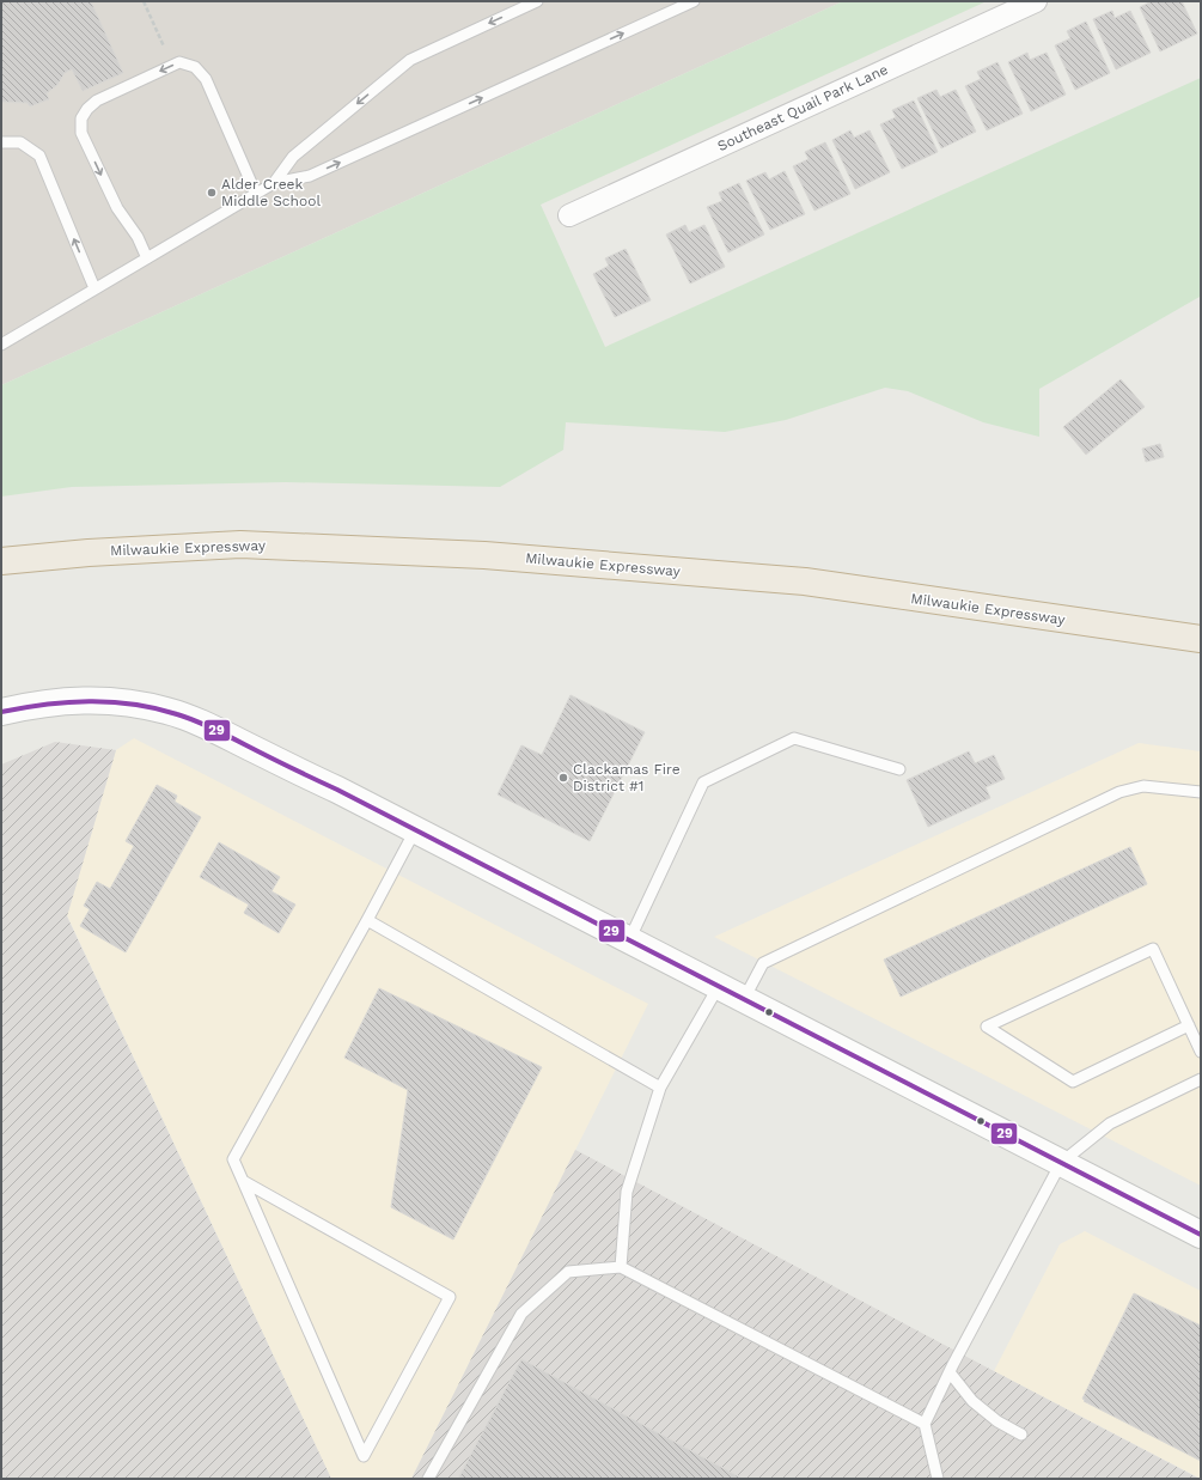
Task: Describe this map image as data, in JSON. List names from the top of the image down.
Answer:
{
  "streets": {
    "highway": ["Milwaukie Expressway"],
    "street": ["Southeast Quail Park Lane"]
  },
  "places": ["Alder Creek Middle School", "Clackamas Fire District #1"],
  "lines": ["transit line 29"]
}
